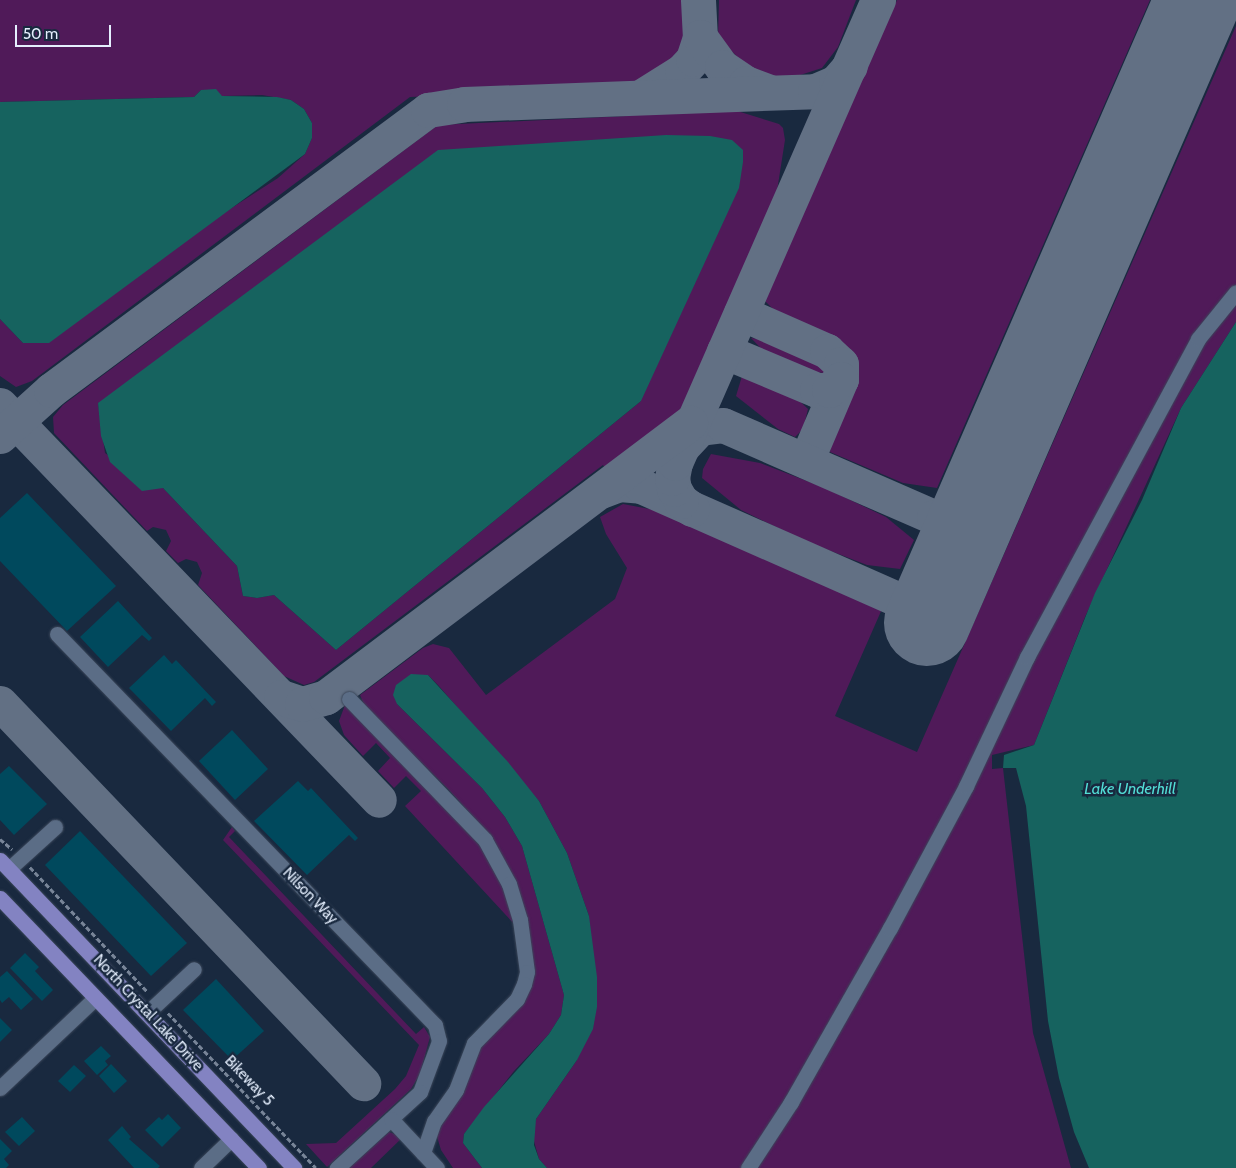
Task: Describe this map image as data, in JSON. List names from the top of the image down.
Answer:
{
  "streets": {
    "main road": ["North Crystal Lake Drive"],
    "street": ["Nilson Way"],
    "path": ["Bikeway 5"]
  },
  "water": ["Lake Underhill"],
  "scale_bar": "50 m"
}
